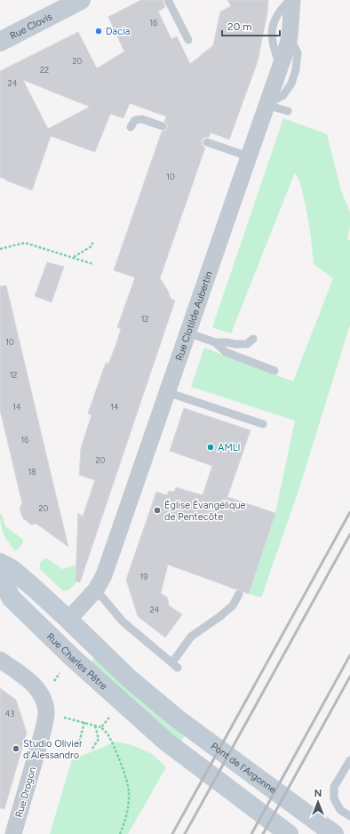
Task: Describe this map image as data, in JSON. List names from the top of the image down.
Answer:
{
  "streets": {
    "main road": ["Rue Clovis", "Rue Charles Pêtre", "Pont de l'Argonne"],
    "street": ["Rue Clotilde Aubertin", "Rue Drogon"]
  },
  "crossings": [
    ["Rue Clotilde Aubertin", "Pont de l'Argonne"]
  ],
  "places": [
    "Dacia",
    "AMLI",
    "Église Évangélique de Pentecôte",
    "Studio Olivier d'Alessandro"
  ],
  "house_numbers": [
    "16",
    "20",
    "22",
    "24",
    "10",
    "12",
    "10",
    "12",
    "14",
    "14",
    "16",
    "20",
    "18",
    "20",
    "19",
    "24",
    "43"
  ],
  "scale_bar": "20 m",
  "north": "top"
}
